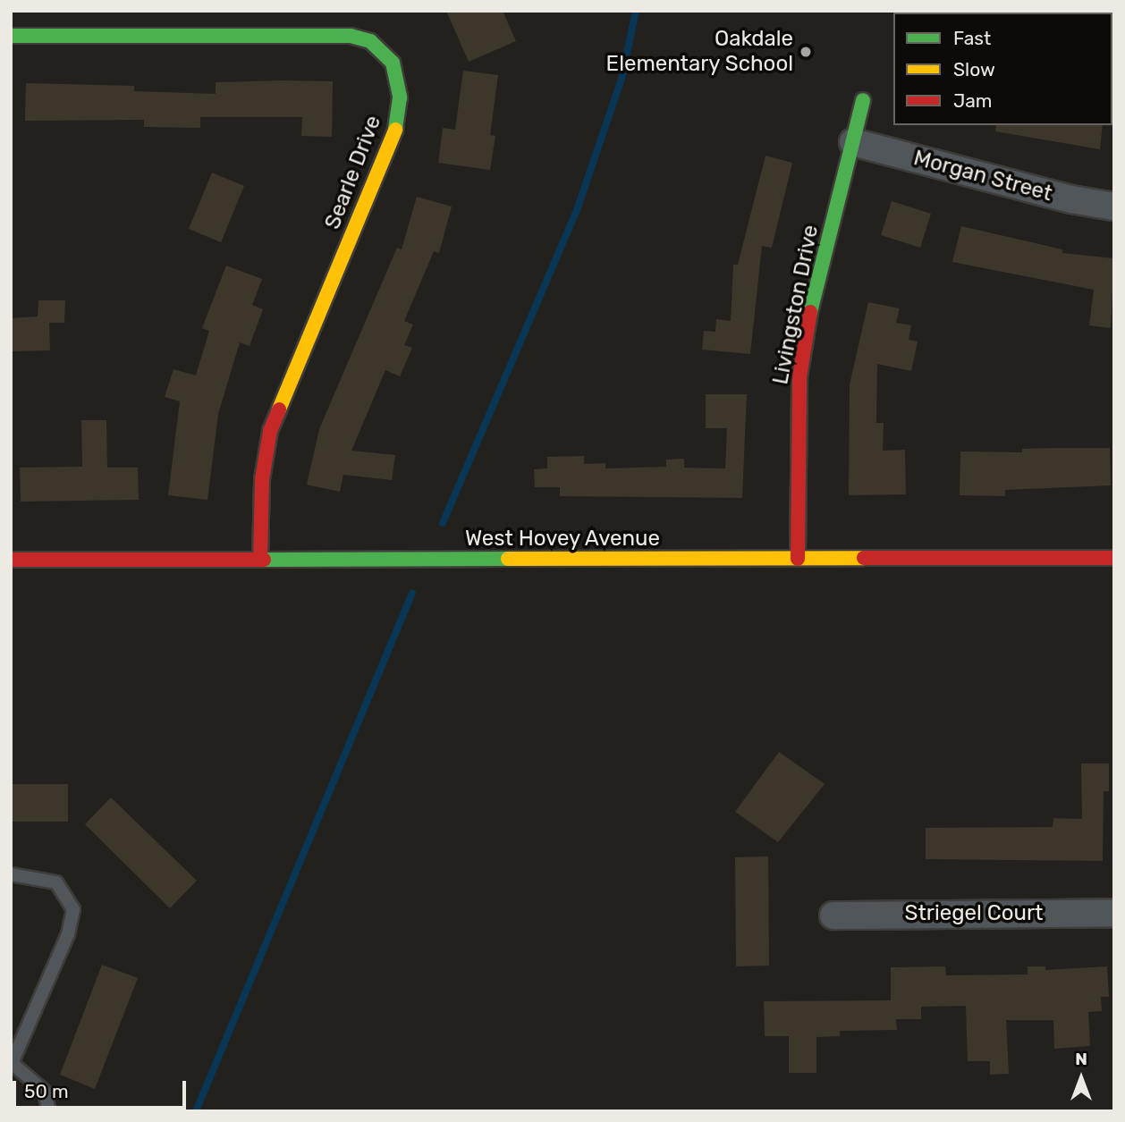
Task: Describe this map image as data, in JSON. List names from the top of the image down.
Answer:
{
  "streets": {
    "street": [
      "Searle Drive",
      "Morgan Street",
      "Livingston Drive",
      "West Hovey Avenue",
      "Striegel Court"
    ]
  },
  "crossings": [
    ["Searle Drive", "West Hovey Avenue"],
    ["Morgan Street", "Livingston Drive"],
    ["Livingston Drive", "West Hovey Avenue"]
  ],
  "places": ["Oakdale Elementary School"],
  "legend": ["Fast", "Slow", "Jam"],
  "scale_bar": "50 m",
  "north": "top"
}
